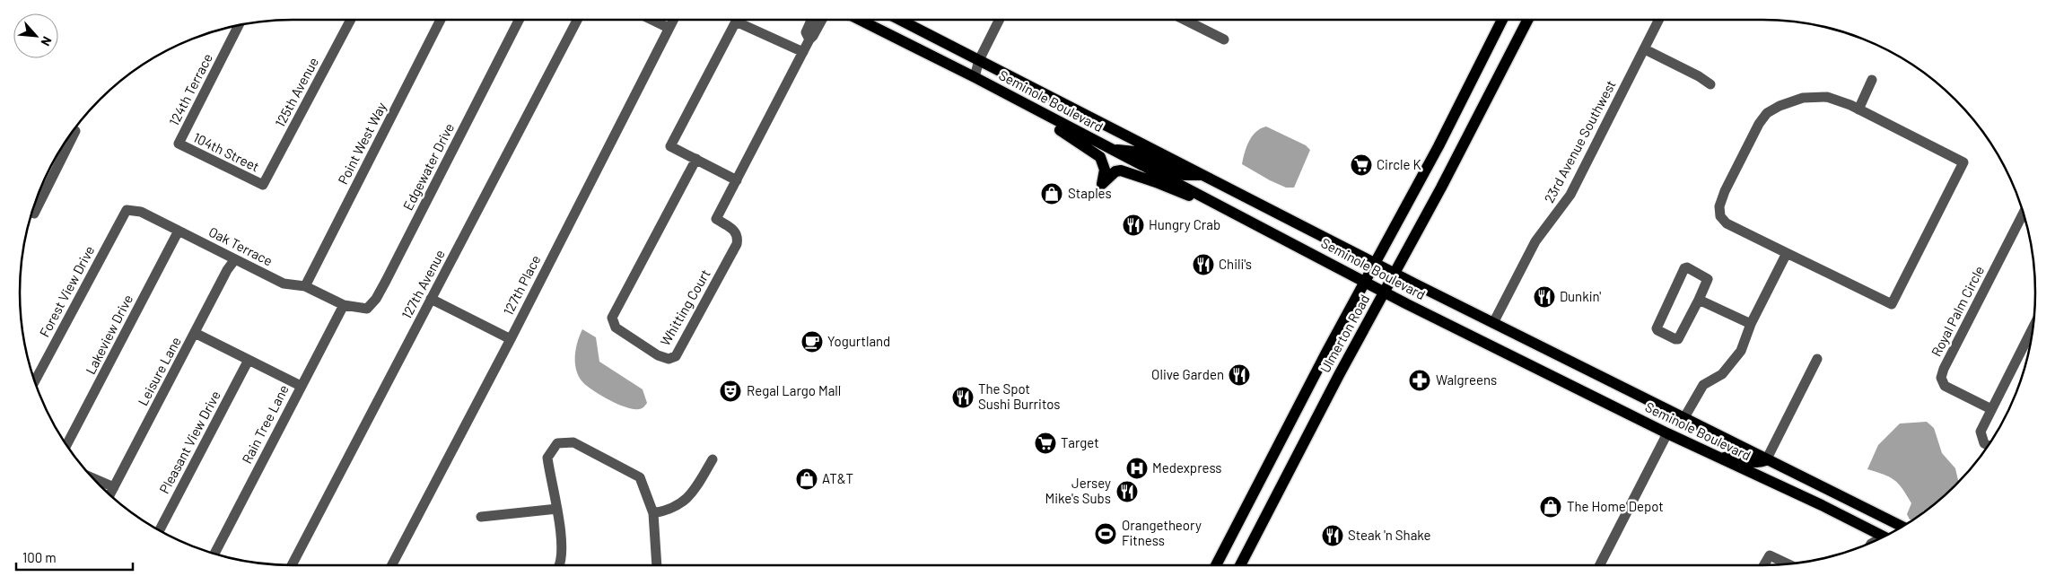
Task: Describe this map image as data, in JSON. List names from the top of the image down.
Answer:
{
  "streets": {
    "main road": ["Seminole Boulevard", "Ulmerton Road"],
    "street": [
      "124th Terrace",
      "125th Avenue",
      "23rd Avenue Southwest",
      "Point West Way",
      "104th Street",
      "Edgewater Drive",
      "Oak Terrace",
      "127th Avenue",
      "127th Place",
      "Forest View Drive",
      "Whitting Court",
      "Royal Palm Circle",
      "Lakeview Drive",
      "Leisure Lane",
      "Rain Tree Lane",
      "Pleasant View Drive"
    ]
  },
  "crossings": [
    ["124th Terrace", "104th Street"],
    ["125th Avenue", "104th Street"],
    ["Seminole Boulevard", "23rd Avenue Southwest"],
    ["Seminole Boulevard", "Ulmerton Road"],
    ["Point West Way", "Oak Terrace"],
    ["Edgewater Drive", "Oak Terrace"],
    ["Edgewater Drive", "Rain Tree Lane"],
    ["Oak Terrace", "Forest View Drive"],
    ["Oak Terrace", "Lakeview Drive"],
    ["Oak Terrace", "Leisure Lane"],
    ["Oak Terrace", "Rain Tree Lane"]
  ],
  "places": {
    "supermarket": ["Circle K", "Target"],
    "shop": ["Staples", "AT&T", "The Home Depot"],
    "restaurant": [
      "Hungry Crab",
      "Chili's",
      "Dunkin'",
      "Olive Garden",
      "The Spot Sushi Burritos",
      "Jersey Mike's Subs",
      "Steak 'n Shake"
    ],
    "cafe": ["Yogurtland"],
    "pharmacy": ["Walgreens"],
    "theatre": ["Regal Largo Mall"],
    "hospital": ["Medexpress"],
    "sports": ["Orangetheory Fitness"]
  },
  "scale_bar": "100 m",
  "north": "bottom right"
}
